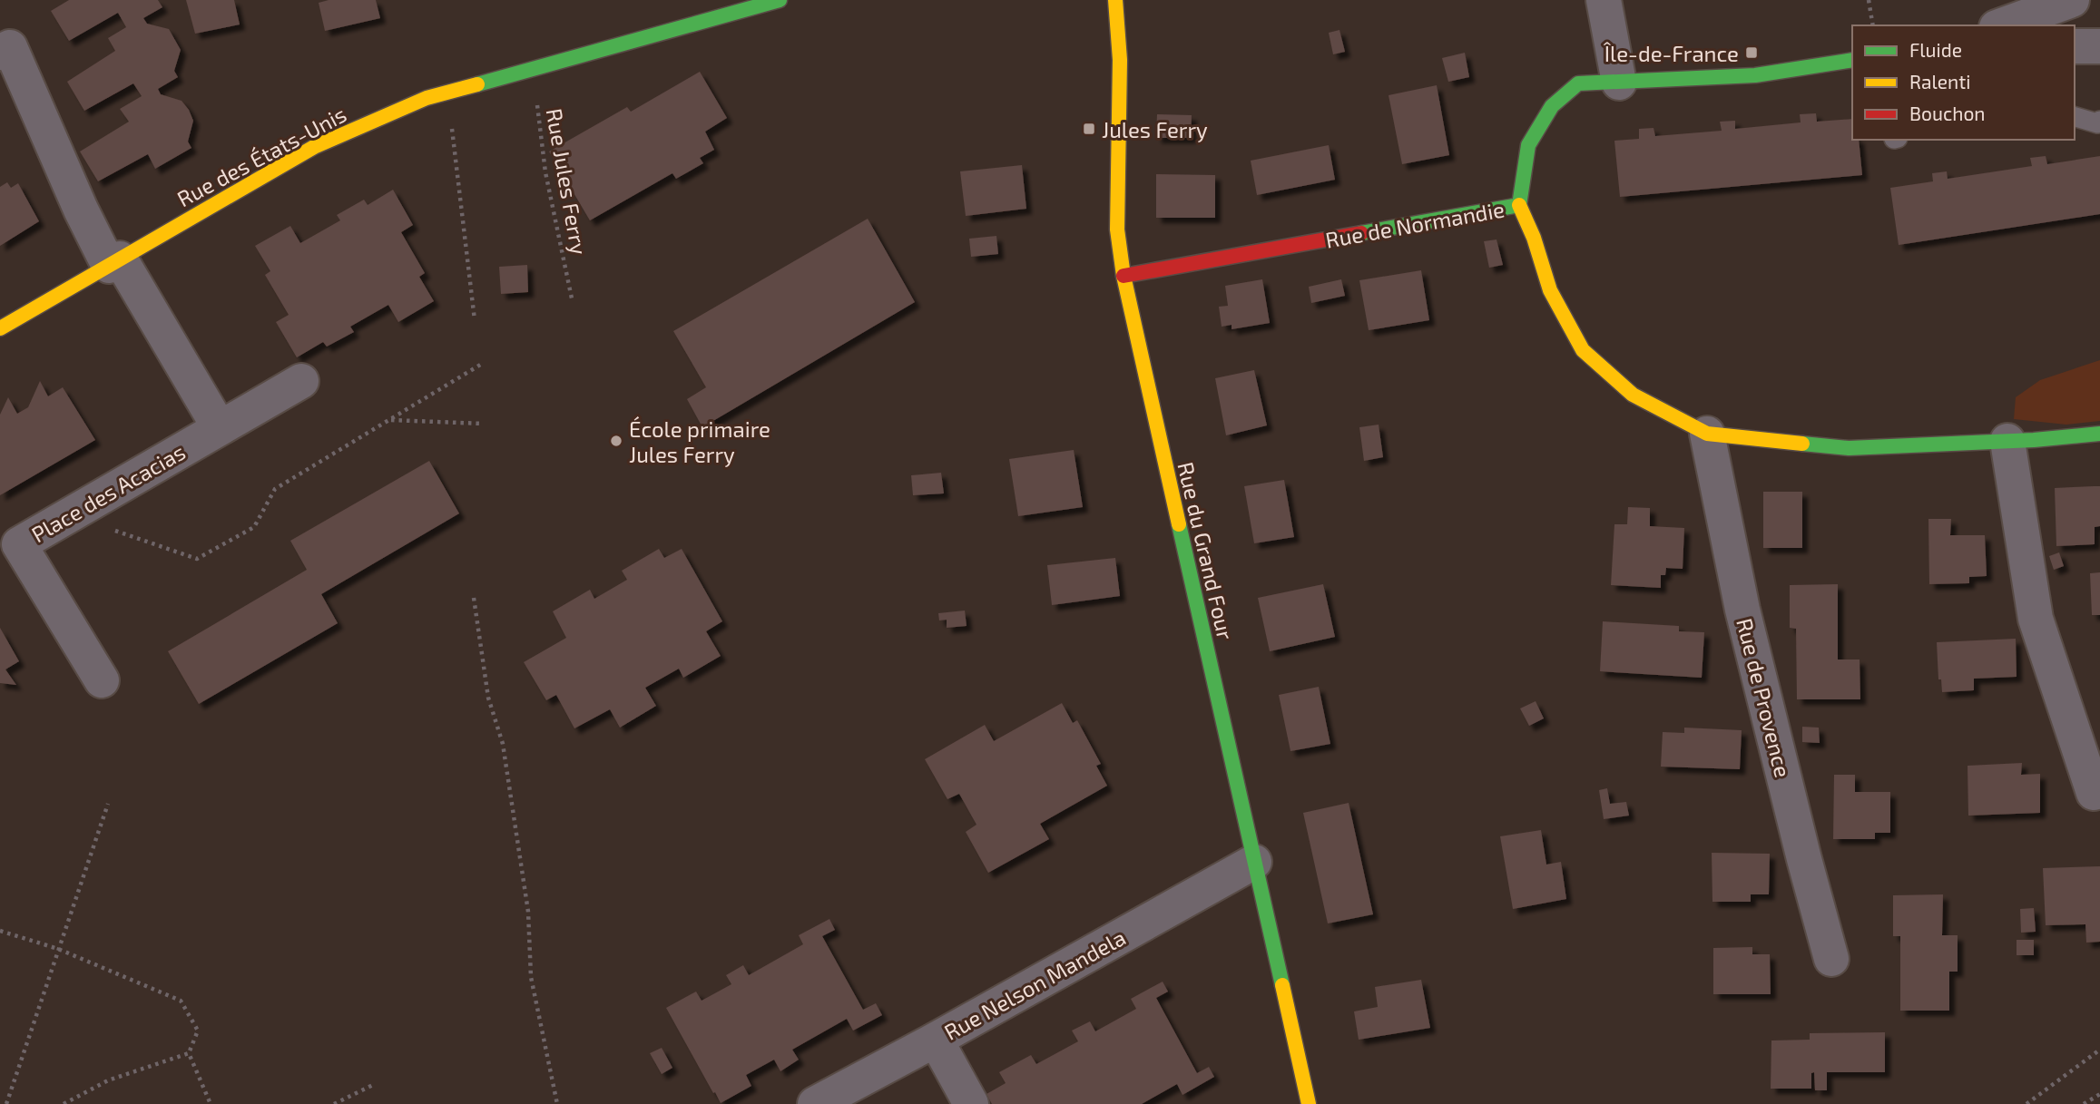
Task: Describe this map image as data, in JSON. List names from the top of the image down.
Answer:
{
  "streets": {
    "street": [
      "Rue des États-Unis",
      "Rue de Normandie",
      "Place des Acacias",
      "Rue du Grand Four",
      "Rue de Provence",
      "Rue Nelson Mandela"
    ],
    "path": ["Rue Jules Ferry"]
  },
  "crossings": [
    ["Rue des États-Unis", "Rue Jules Ferry"],
    ["Rue de Normandie", "Rue du Grand Four"],
    ["Rue du Grand Four", "Rue Nelson Mandela"]
  ],
  "places": {
    "transit": ["Île-de-France", "Jules Ferry"],
    "other": ["École primaire Jules Ferry"]
  },
  "legend": ["Fluide", "Ralenti", "Bouchon"]
}
